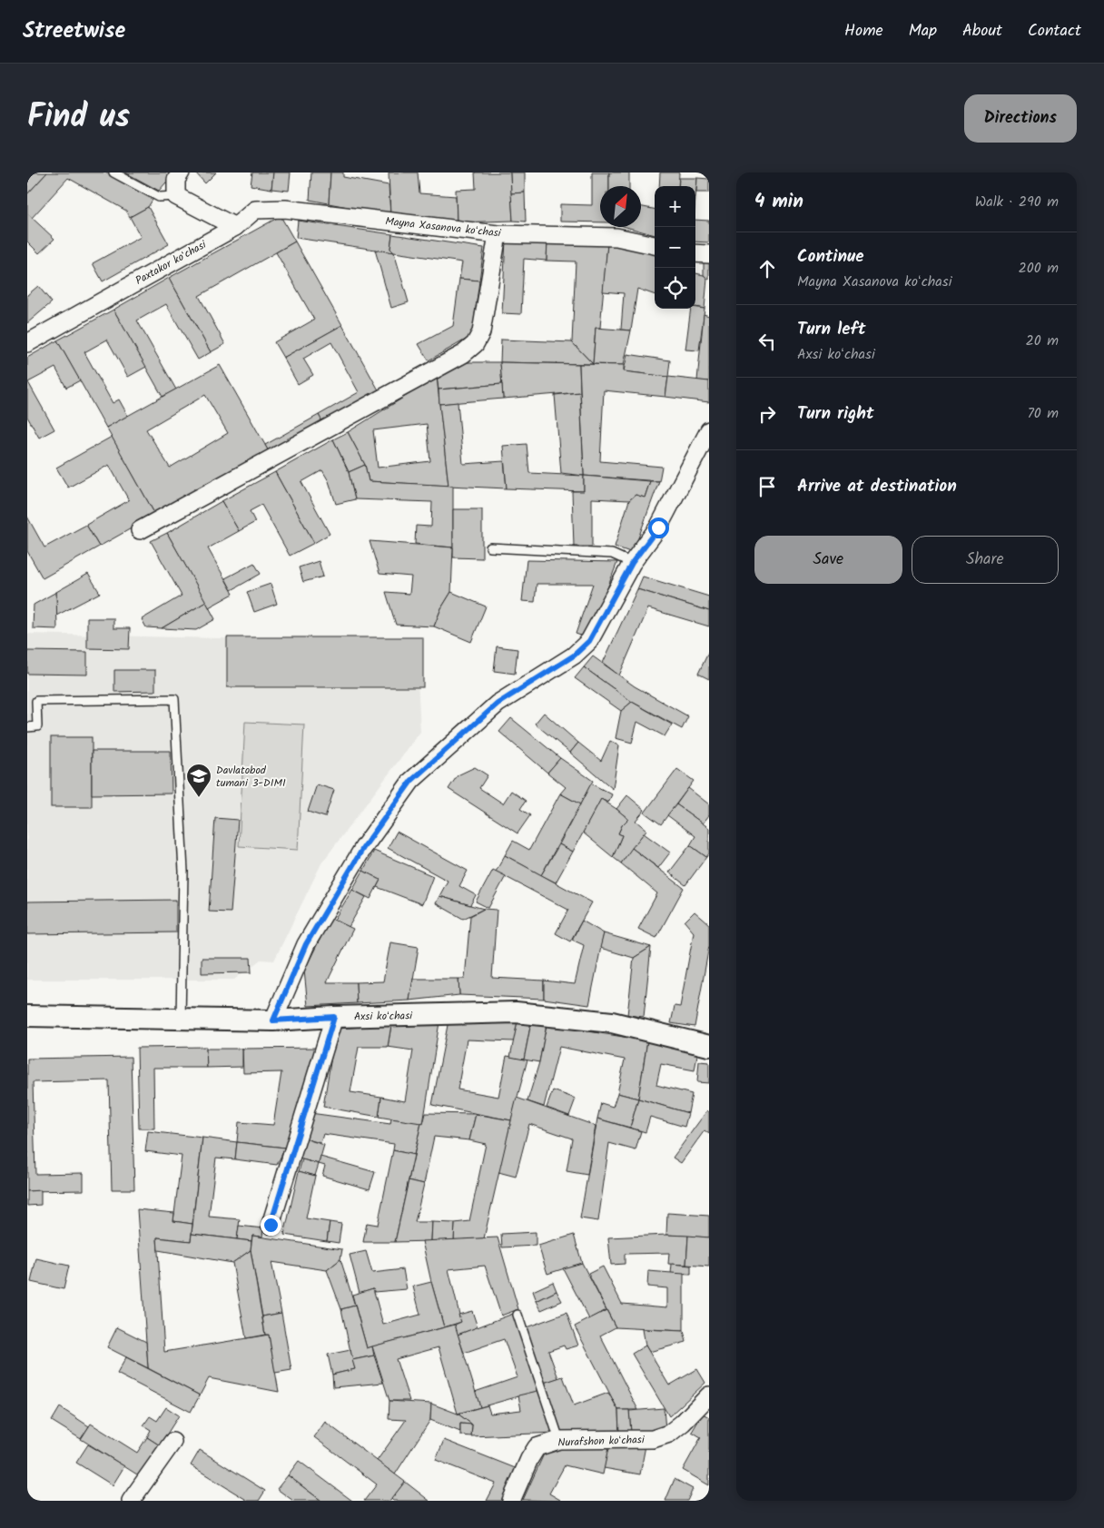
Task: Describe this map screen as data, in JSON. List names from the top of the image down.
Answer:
{
  "streets": {
    "street": [
      "Mayna Xasanova koʻchasi",
      "Paxtakor koʻchasi",
      "Axsi koʻchasi",
      "Nurafshon koʻchasi"
    ]
  },
  "crossings": [
    ["Mayna Xasanova koʻchasi", "Paxtakor koʻchasi"]
  ],
  "places": {
    "school or university": ["Davlatobod tumani 3-DIMI"]
  },
  "north": "top right",
  "page": {
    "header": "Streetwise",
    "nav": [
      "Home",
      "Map",
      "About",
      "Contact"
    ],
    "title": "Find us",
    "buttons": [
      "Directions",
      ["Save", "Share"]
    ],
    "heading": ["4 min", "Walk · 290 m"],
    "map_buttons": ["+", "−"],
    "list": [
      ["Continue", "Mayna Xasanova koʻchasi", "200 m"],
      ["Turn left", "Axsi koʻchasi", "20 m"],
      ["Turn right", "70 m"],
      "Arrive at destination"
    ]
  }
}
